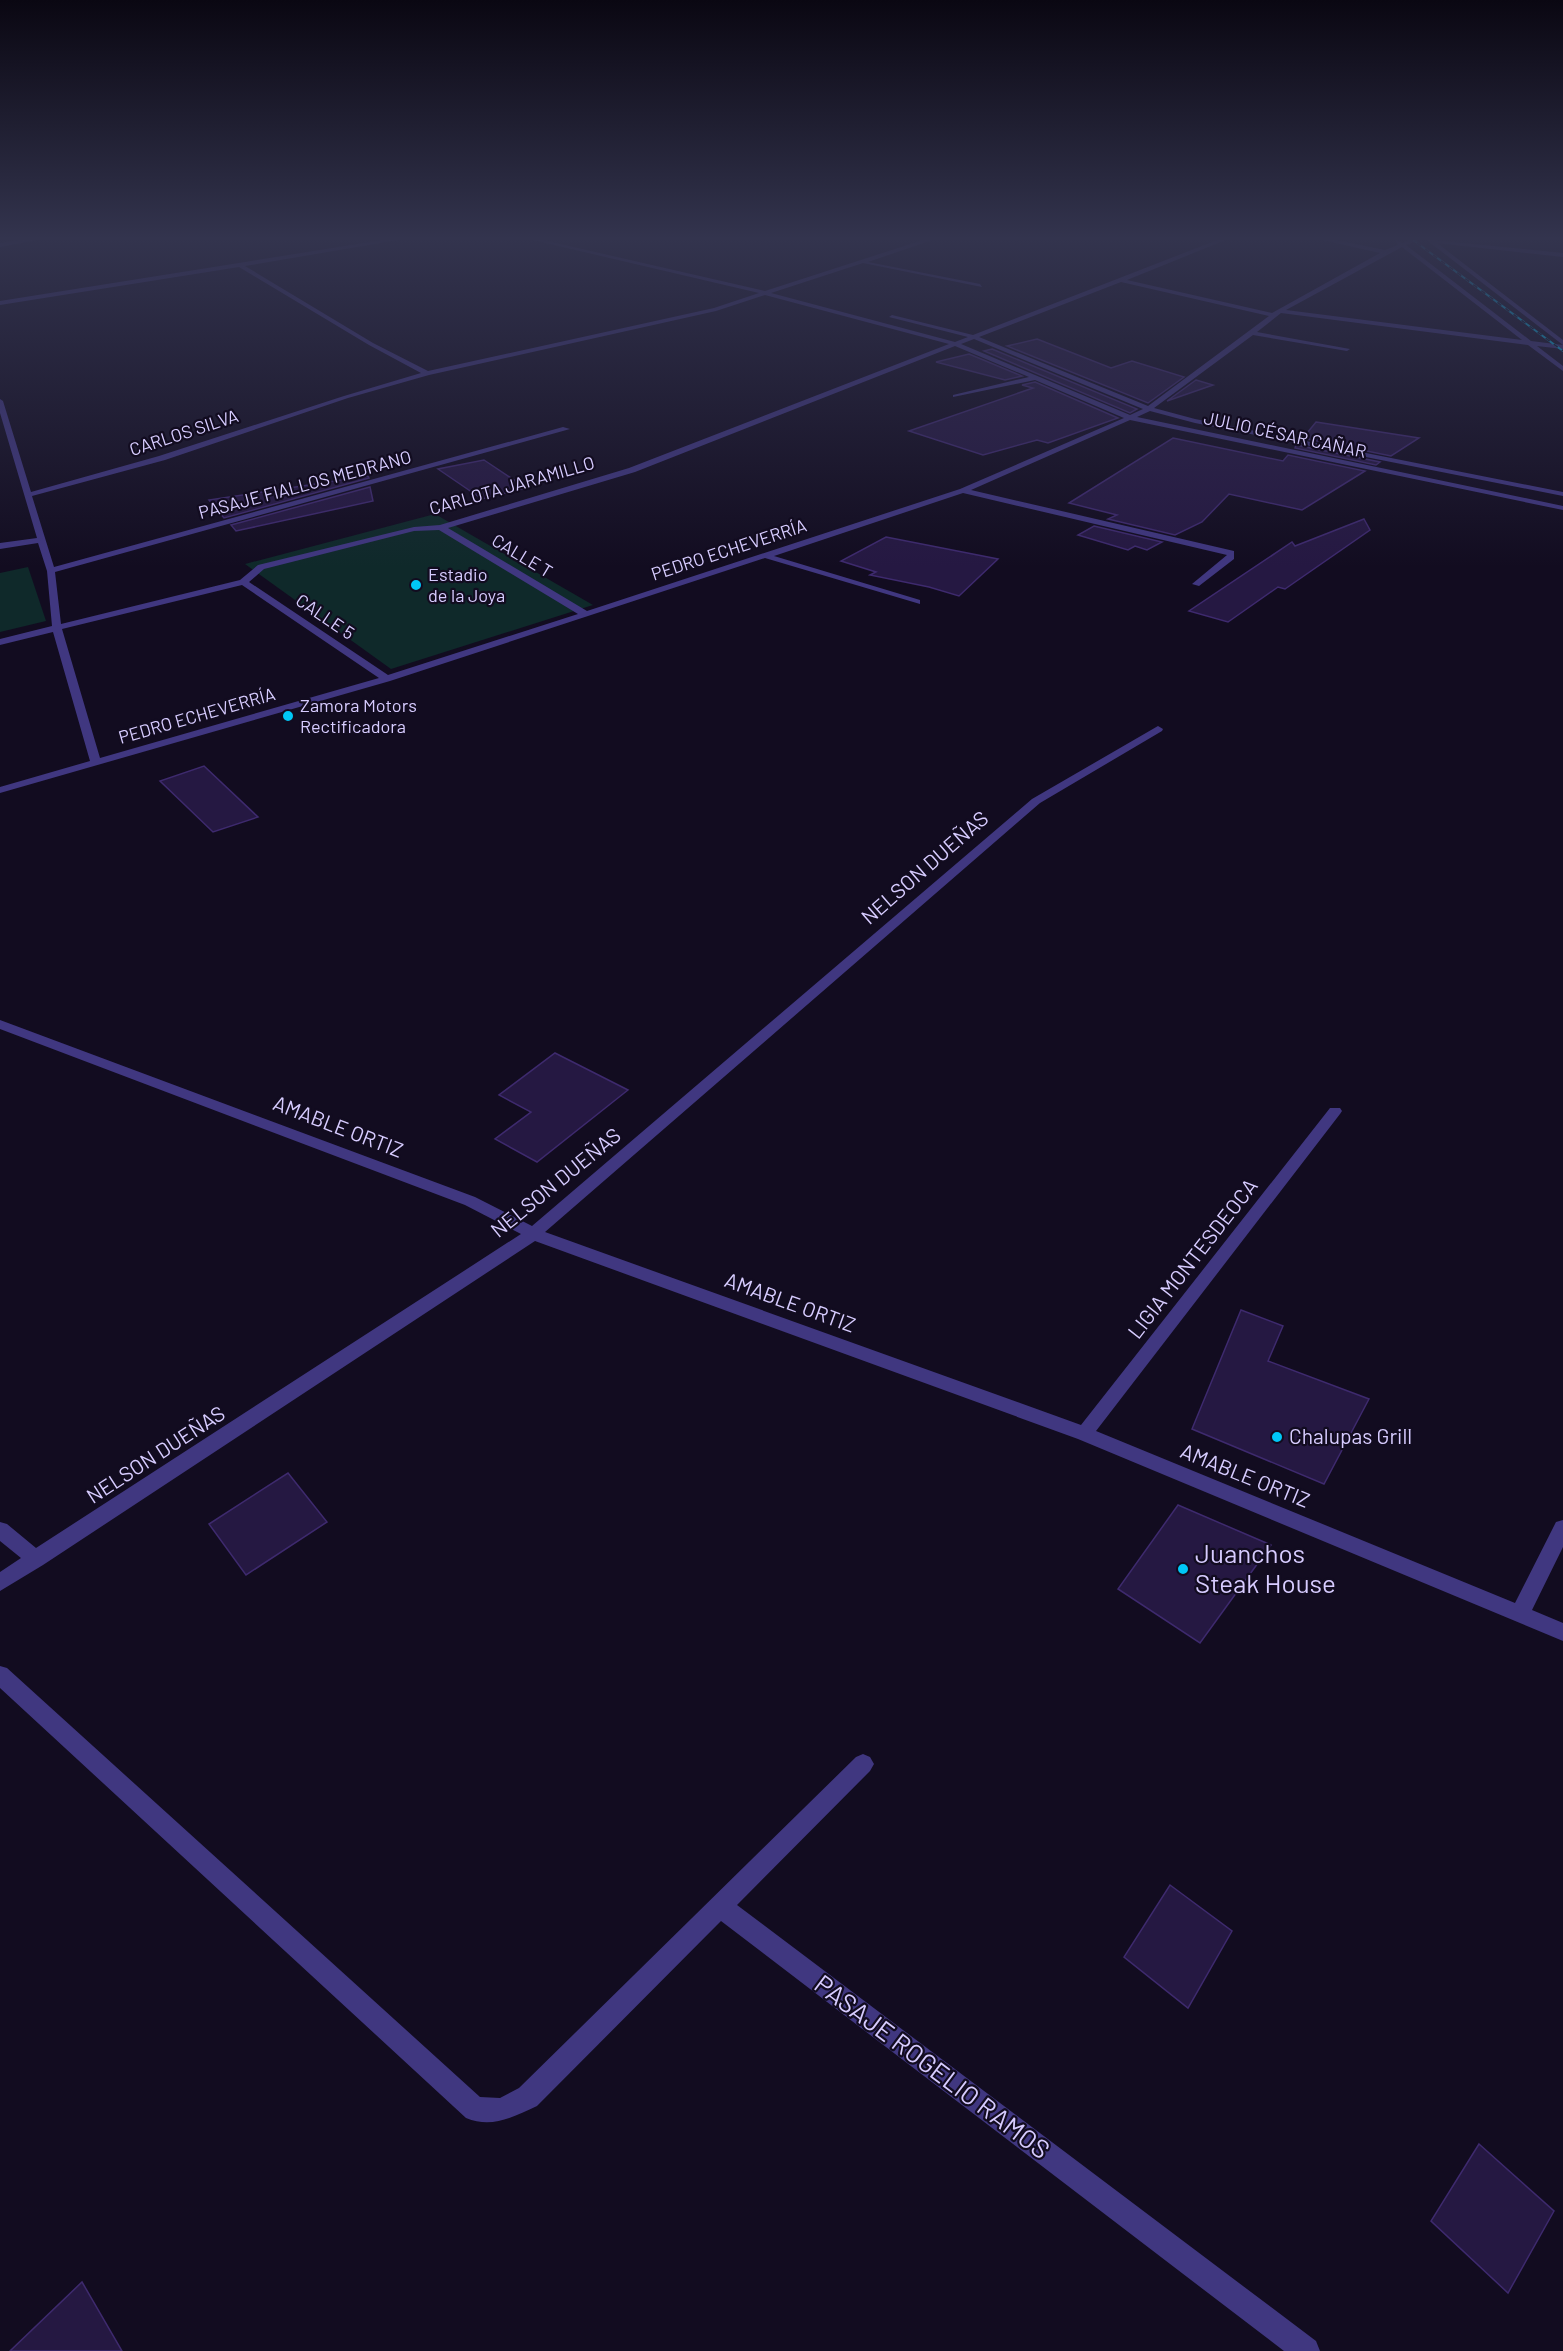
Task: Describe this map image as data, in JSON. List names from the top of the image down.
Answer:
{
  "streets": {
    "street": [
      "CARLOS SILVA",
      "JULIO CÉSAR CAÑAR",
      "PASAJE FIALLOS MEDRANO",
      "CARLOTA JARAMILLO",
      "PEDRO ECHEVERRÍA",
      "CALLE T",
      "CALLE 5",
      "NELSON DUEÑAS",
      "AMABLE ORTIZ",
      "LIGIA MONTESDEOCA",
      "PASAJE ROGELIO RAMOS"
    ]
  },
  "crossings": [
    ["JULIO CÉSAR CAÑAR", "PEDRO ECHEVERRÍA"],
    ["CARLOTA JARAMILLO", "CALLE T"],
    ["CARLOTA JARAMILLO", "CALLE 5"],
    ["PEDRO ECHEVERRÍA", "CALLE T"],
    ["PEDRO ECHEVERRÍA", "CALLE 5"],
    ["NELSON DUEÑAS", "AMABLE ORTIZ"],
    ["AMABLE ORTIZ", "LIGIA MONTESDEOCA"]
  ],
  "places": [
    "Estadio de la Joya",
    "Zamora Motors Rectificadora",
    "Chalupas Grill",
    "Juanchos Steak House"
  ]
}
